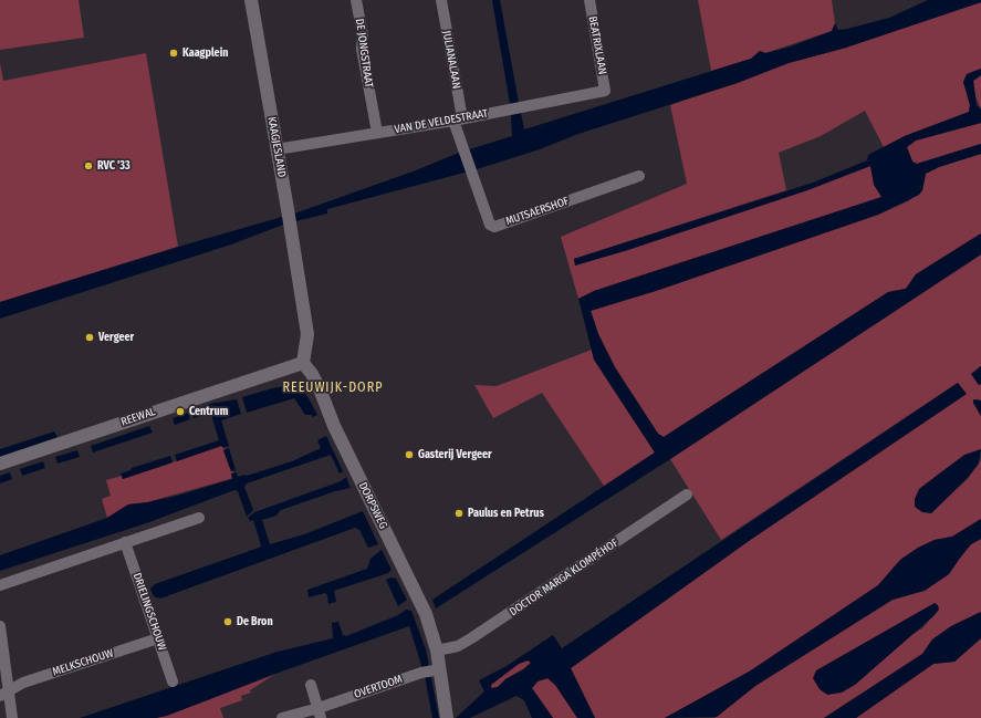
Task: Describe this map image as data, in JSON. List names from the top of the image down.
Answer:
{
  "streets": {
    "street": [
      "BEATRIXLAAN",
      "DE JONGSTRAAT",
      "JULIANALAAN",
      "VAN DE VELDESTRAAT",
      "KAAGJESLAND",
      "MUTSAERSHOF",
      "REEWAL",
      "DORPSWEG",
      "DOCTOR MARGA KLOMPÉHOF",
      "DRIELINGSCHOUW",
      "MELKSCHOUW",
      "OVERTOOM"
    ]
  },
  "crossings": [
    ["BEATRIXLAAN", "VAN DE VELDESTRAAT"],
    ["DE JONGSTRAAT", "VAN DE VELDESTRAAT"],
    ["JULIANALAAN", "VAN DE VELDESTRAAT"],
    ["JULIANALAAN", "MUTSAERSHOF"],
    ["VAN DE VELDESTRAAT", "KAAGJESLAND"],
    ["VAN DE VELDESTRAAT", "MUTSAERSHOF"],
    ["KAAGJESLAND", "REEWAL"],
    ["KAAGJESLAND", "DORPSWEG"],
    ["REEWAL", "DORPSWEG"],
    ["DORPSWEG", "DOCTOR MARGA KLOMPÉHOF"],
    ["DORPSWEG", "OVERTOOM"],
    ["DRIELINGSCHOUW", "MELKSCHOUW"]
  ],
  "districts": ["REEUWIJK-DORP"],
  "places": [
    "Kaagplein",
    "RVC '33",
    "Vergeer",
    "Centrum",
    "Gasterij Vergeer",
    "Paulus en Petrus",
    "De Bron"
  ]
}
